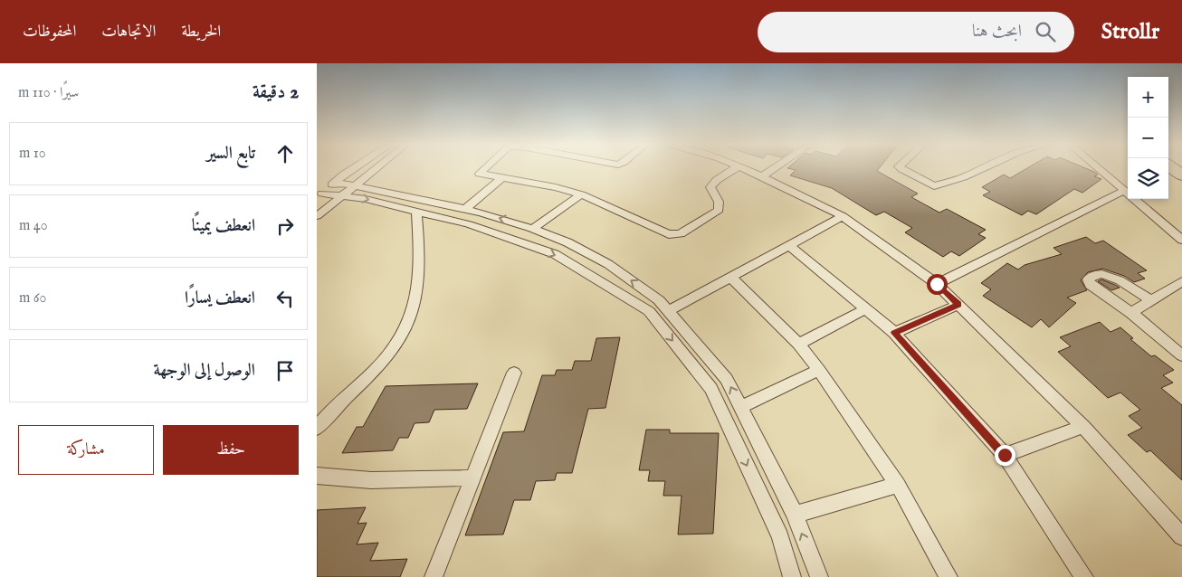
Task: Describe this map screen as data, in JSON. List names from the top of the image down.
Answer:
{
  "page": {
    "header": "Strollr",
    "search": "ابحث هنا",
    "nav": ["الخريطة", "الاتجاهات", "المحفوظات"],
    "heading": ["2 دقيقة", "سيرًا · 110 m"],
    "map_buttons": ["+", "−"],
    "list": [
      ["تابع السير", "10 m"],
      ["انعطف يمينًا", "40 m"],
      ["انعطف يسارًا", "60 m"],
      "الوصول إلى الوجهة"
    ],
    "buttons": ["حفظ", "مشاركة"]
  }
}
